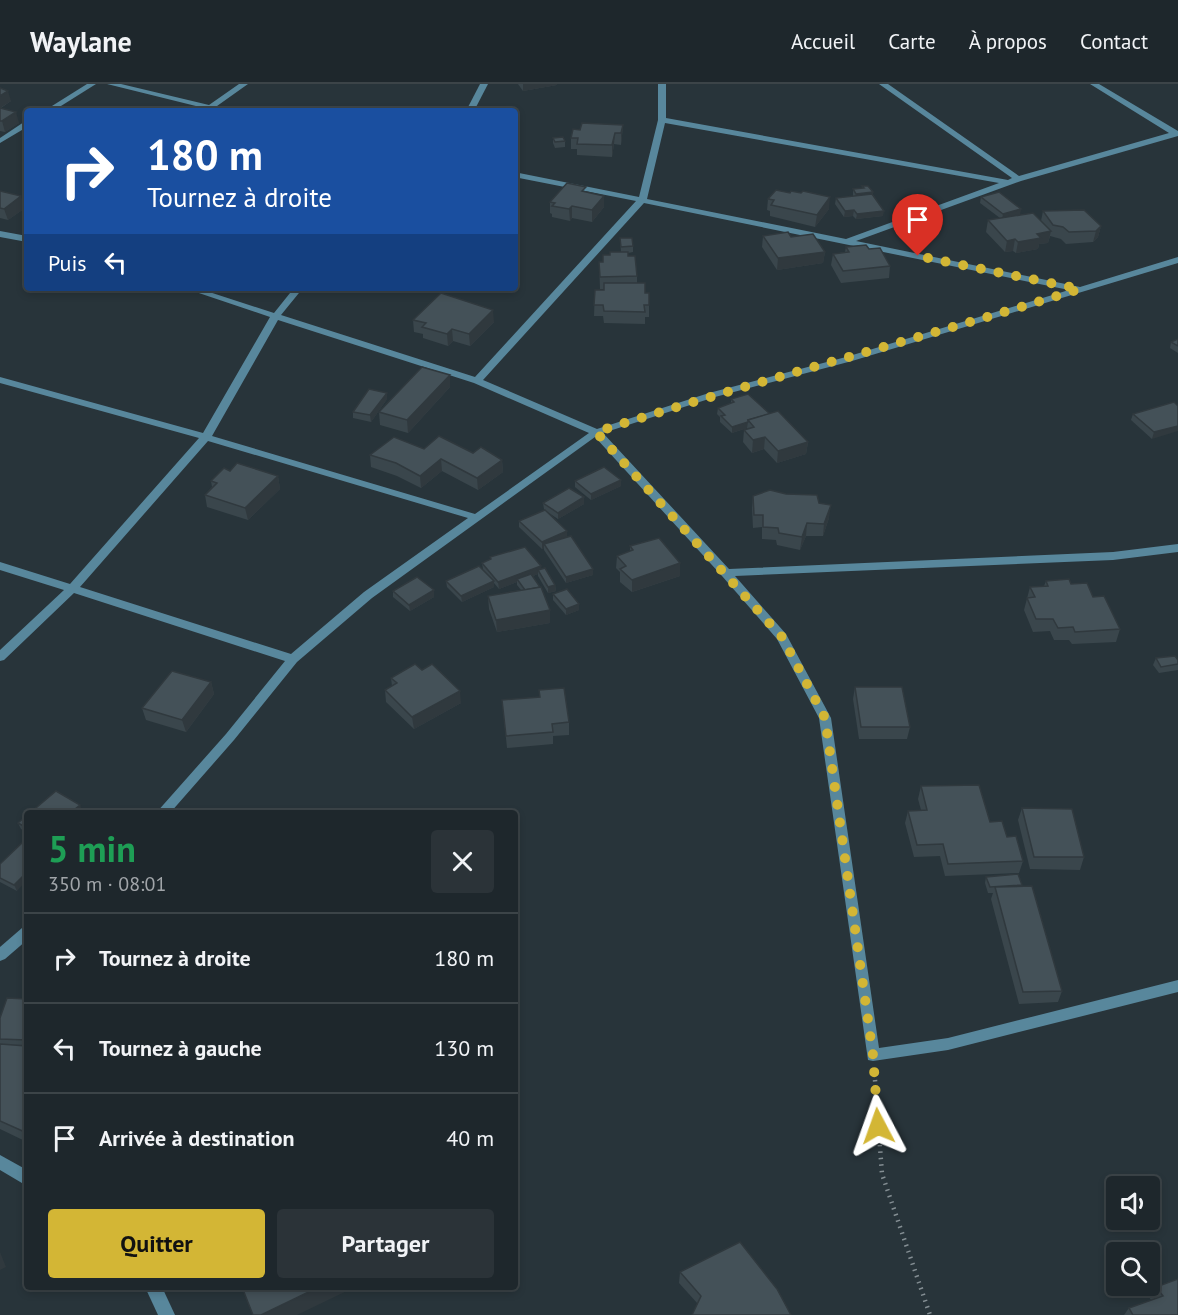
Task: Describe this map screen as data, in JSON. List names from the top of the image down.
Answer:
{
  "page": {
    "header": "Waylane",
    "nav": [
      "Accueil",
      "Carte",
      "À propos",
      "Contact"
    ],
    "turn": ["180 m", "Tournez à droite"],
    "then": "Puis",
    "heading": ["5 min", "350 m · 08:01"],
    "list": [
      {
        "name": "Tournez à droite",
        "value": "180 m"
      },
      {
        "name": "Tournez à gauche",
        "value": "130 m"
      },
      {
        "name": "Arrivée à destination",
        "value": "40 m"
      }
    ],
    "buttons": ["Quitter", "Partager"]
  }
}
